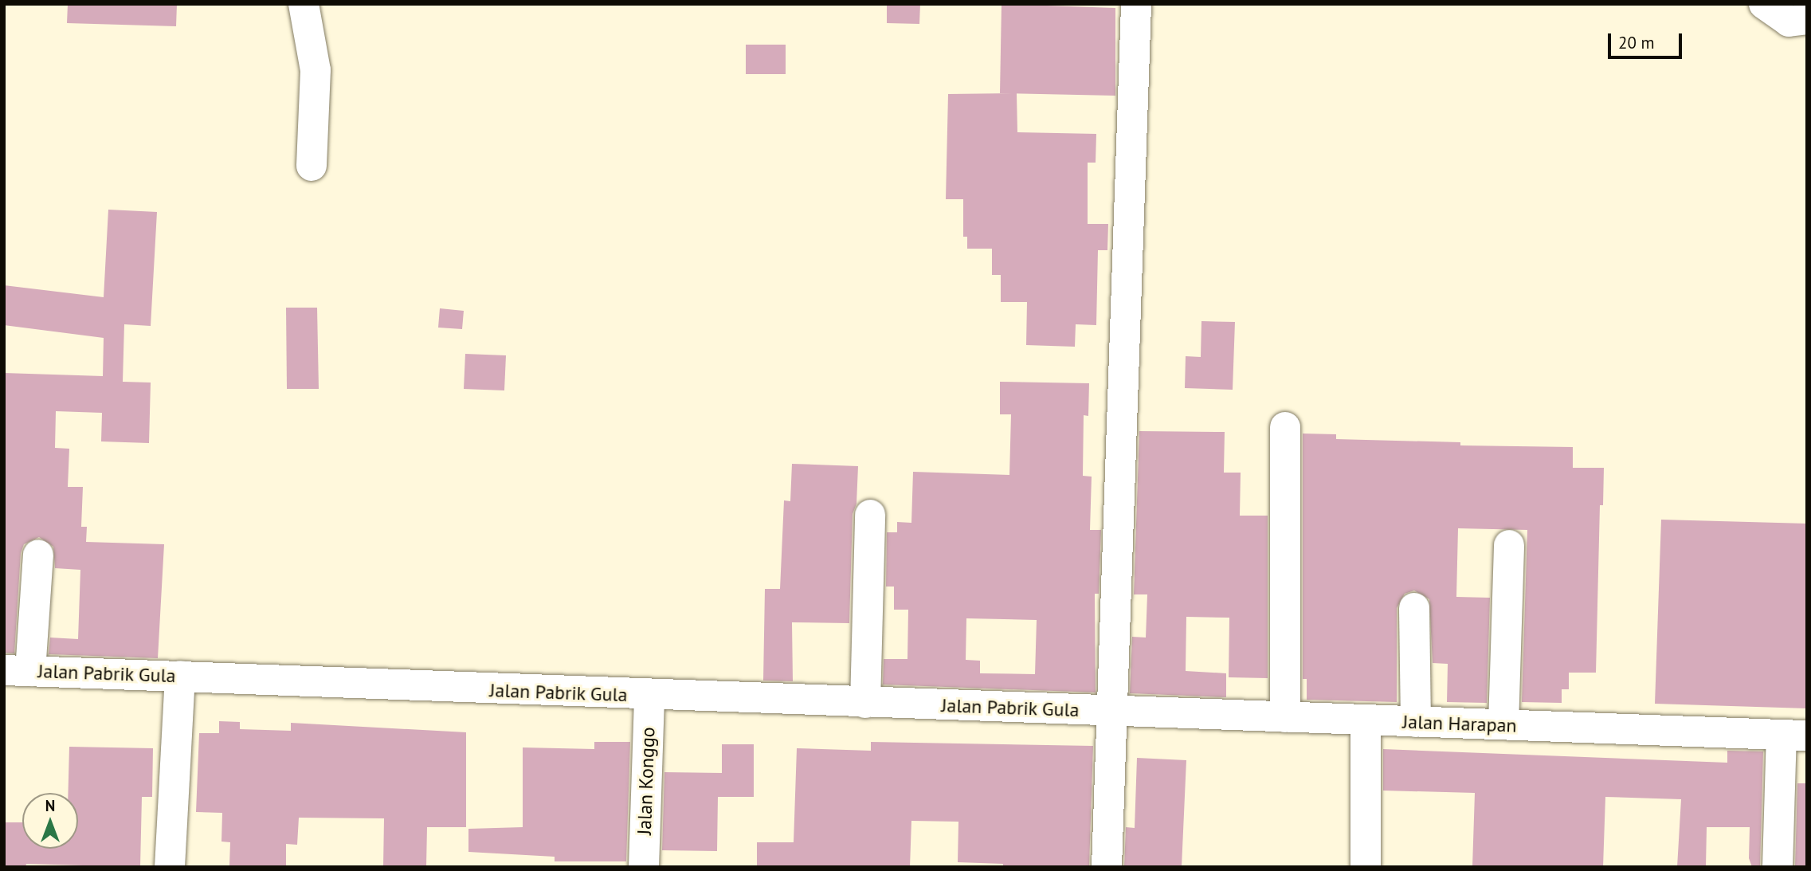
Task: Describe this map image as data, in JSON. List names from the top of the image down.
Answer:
{
  "streets": {
    "street": ["Jalan Pabrik Gula", "Jalan Harapan", "Jalan Konggo"]
  },
  "crossings": [
    ["Jalan Pabrik Gula", "Jalan Harapan"],
    ["Jalan Pabrik Gula", "Jalan Konggo"]
  ],
  "scale_bar": "20 m",
  "north": "top"
}
